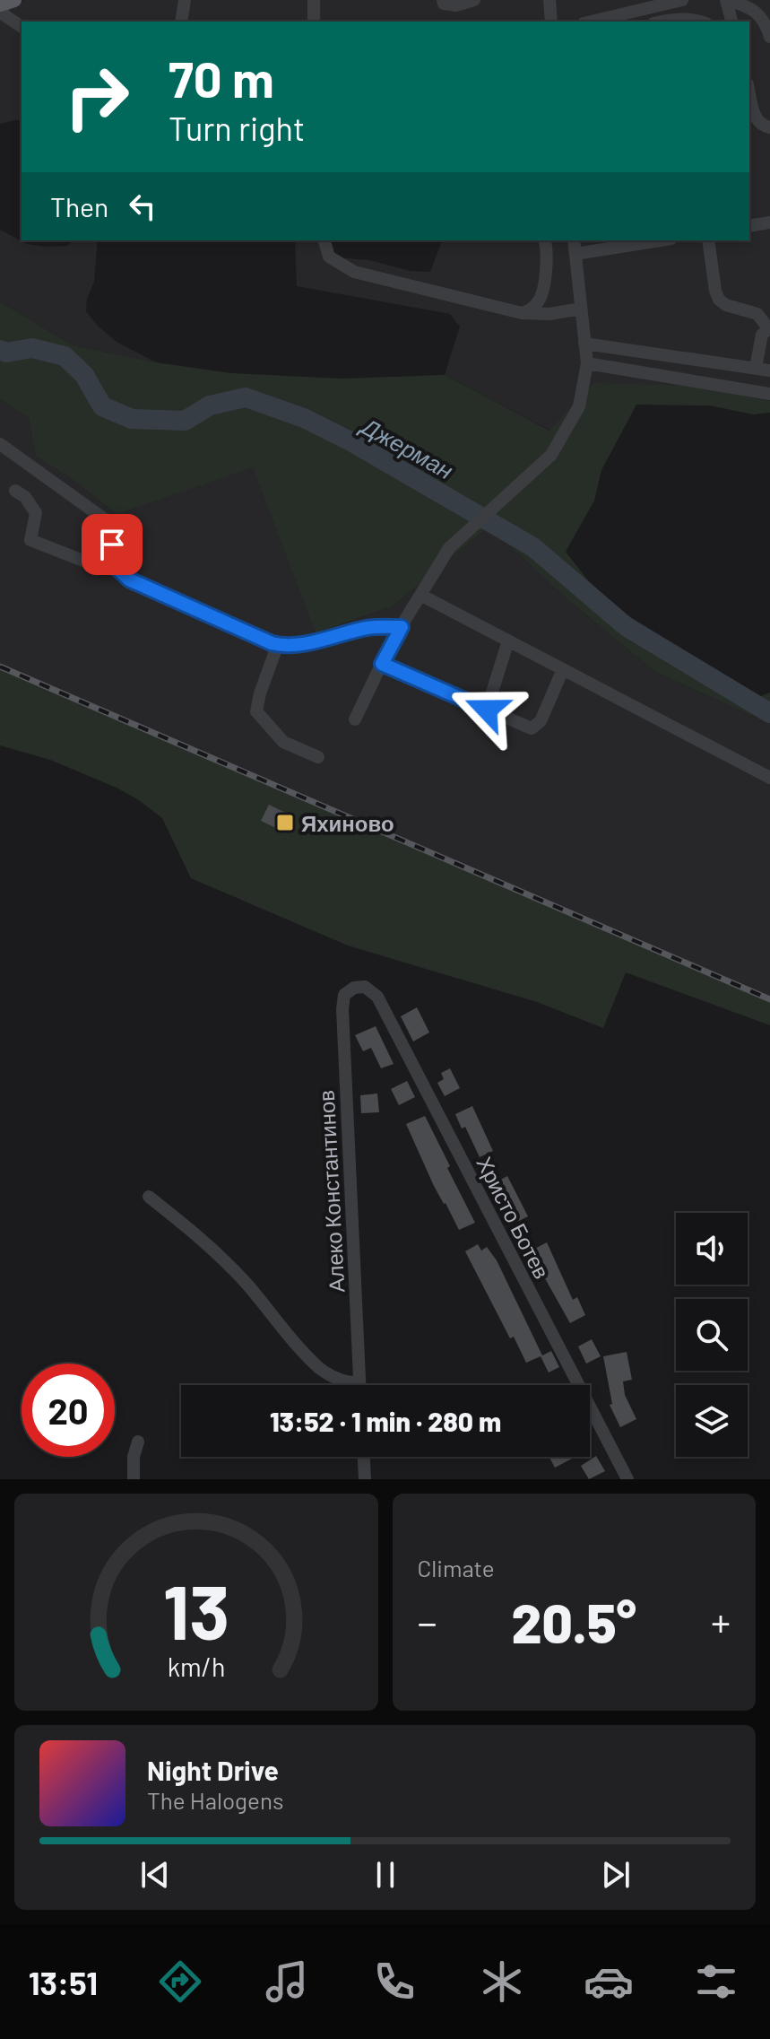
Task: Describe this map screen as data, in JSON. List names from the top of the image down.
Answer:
{
  "streets": {
    "street": ["Алеко Константинов", "Христо Ботев"]
  },
  "crossings": [
    ["Алеко Константинов", "Христо Ботев"]
  ],
  "water": ["Джерман"],
  "places": {
    "transit": ["Яхиново"]
  },
  "page": {
    "turn": ["70 m", "Turn right"],
    "then": "Then",
    "limit": "20",
    "trip": "13:52 · 1 min · 280 m",
    "tile": "Climate",
    "heat": ["−", "20.5°", "+"],
    "song": ["Night Drive", "The Halogens"],
    "tabs": "13:51",
    "gauge": ["13", "km/h"]
  }
}
